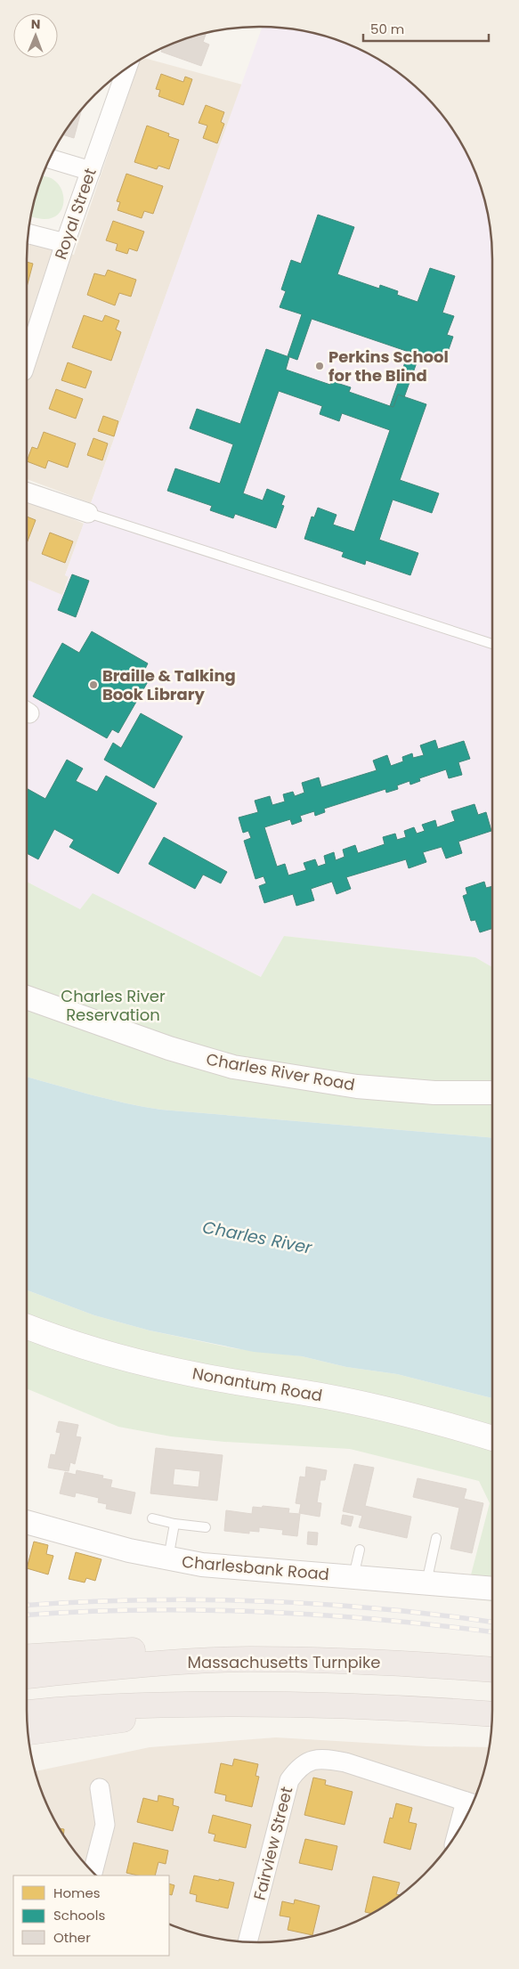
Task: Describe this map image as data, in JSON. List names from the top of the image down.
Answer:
{
  "streets": {
    "highway": ["Massachusetts Turnpike"],
    "main road": ["Nonantum Road"],
    "street": [
      "Royal Street",
      "Charles River Road",
      "Charlesbank Road",
      "Fairview Street"
    ]
  },
  "water": ["Charles River"],
  "parks": ["Charles River Reservation"],
  "places": ["Perkins School for the Blind", "Braille & Talking Book Library"],
  "legend": ["Homes", "Schools", "Other"],
  "scale_bar": "50 m",
  "north": "top"
}
